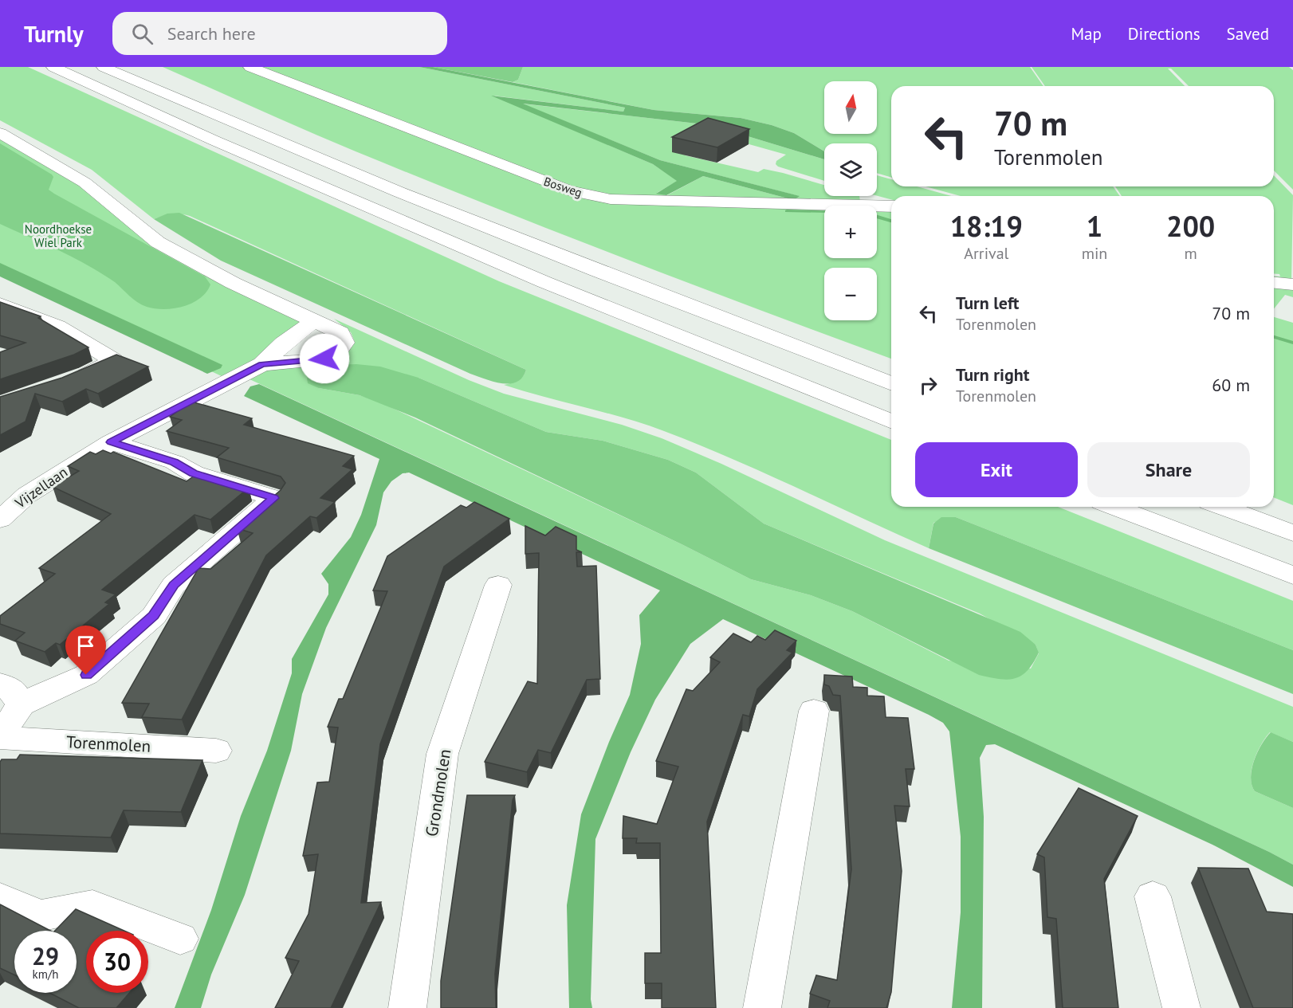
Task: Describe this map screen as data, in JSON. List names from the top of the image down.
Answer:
{
  "streets": {
    "main road": [
      "Bosweg",
      "Vijzellaan",
      "Torenmolen",
      "Grondmolen"
    ]
  },
  "crossings": [
    ["Vijzellaan", "Torenmolen"]
  ],
  "parks": ["Noordhoekse Wiel Park"],
  "north": "top",
  "page": {
    "header": "Turnly",
    "search": "Search here",
    "nav": ["Map", "Directions", "Saved"],
    "map_buttons": ["+", "−"],
    "turn": ["70 m", "Torenmolen"],
    "eta": [
      "18:19",
      "Arrival",
      "1",
      "min",
      "200",
      "m"
    ],
    "list": [
      {
        "name": "Turn left",
        "note": "Torenmolen",
        "value": "70 m"
      },
      {
        "name": "Turn right",
        "note": "Torenmolen",
        "value": "60 m"
      }
    ],
    "buttons": ["Exit", "Share"],
    "speed": "29 km/h",
    "limit": "30"
  }
}
